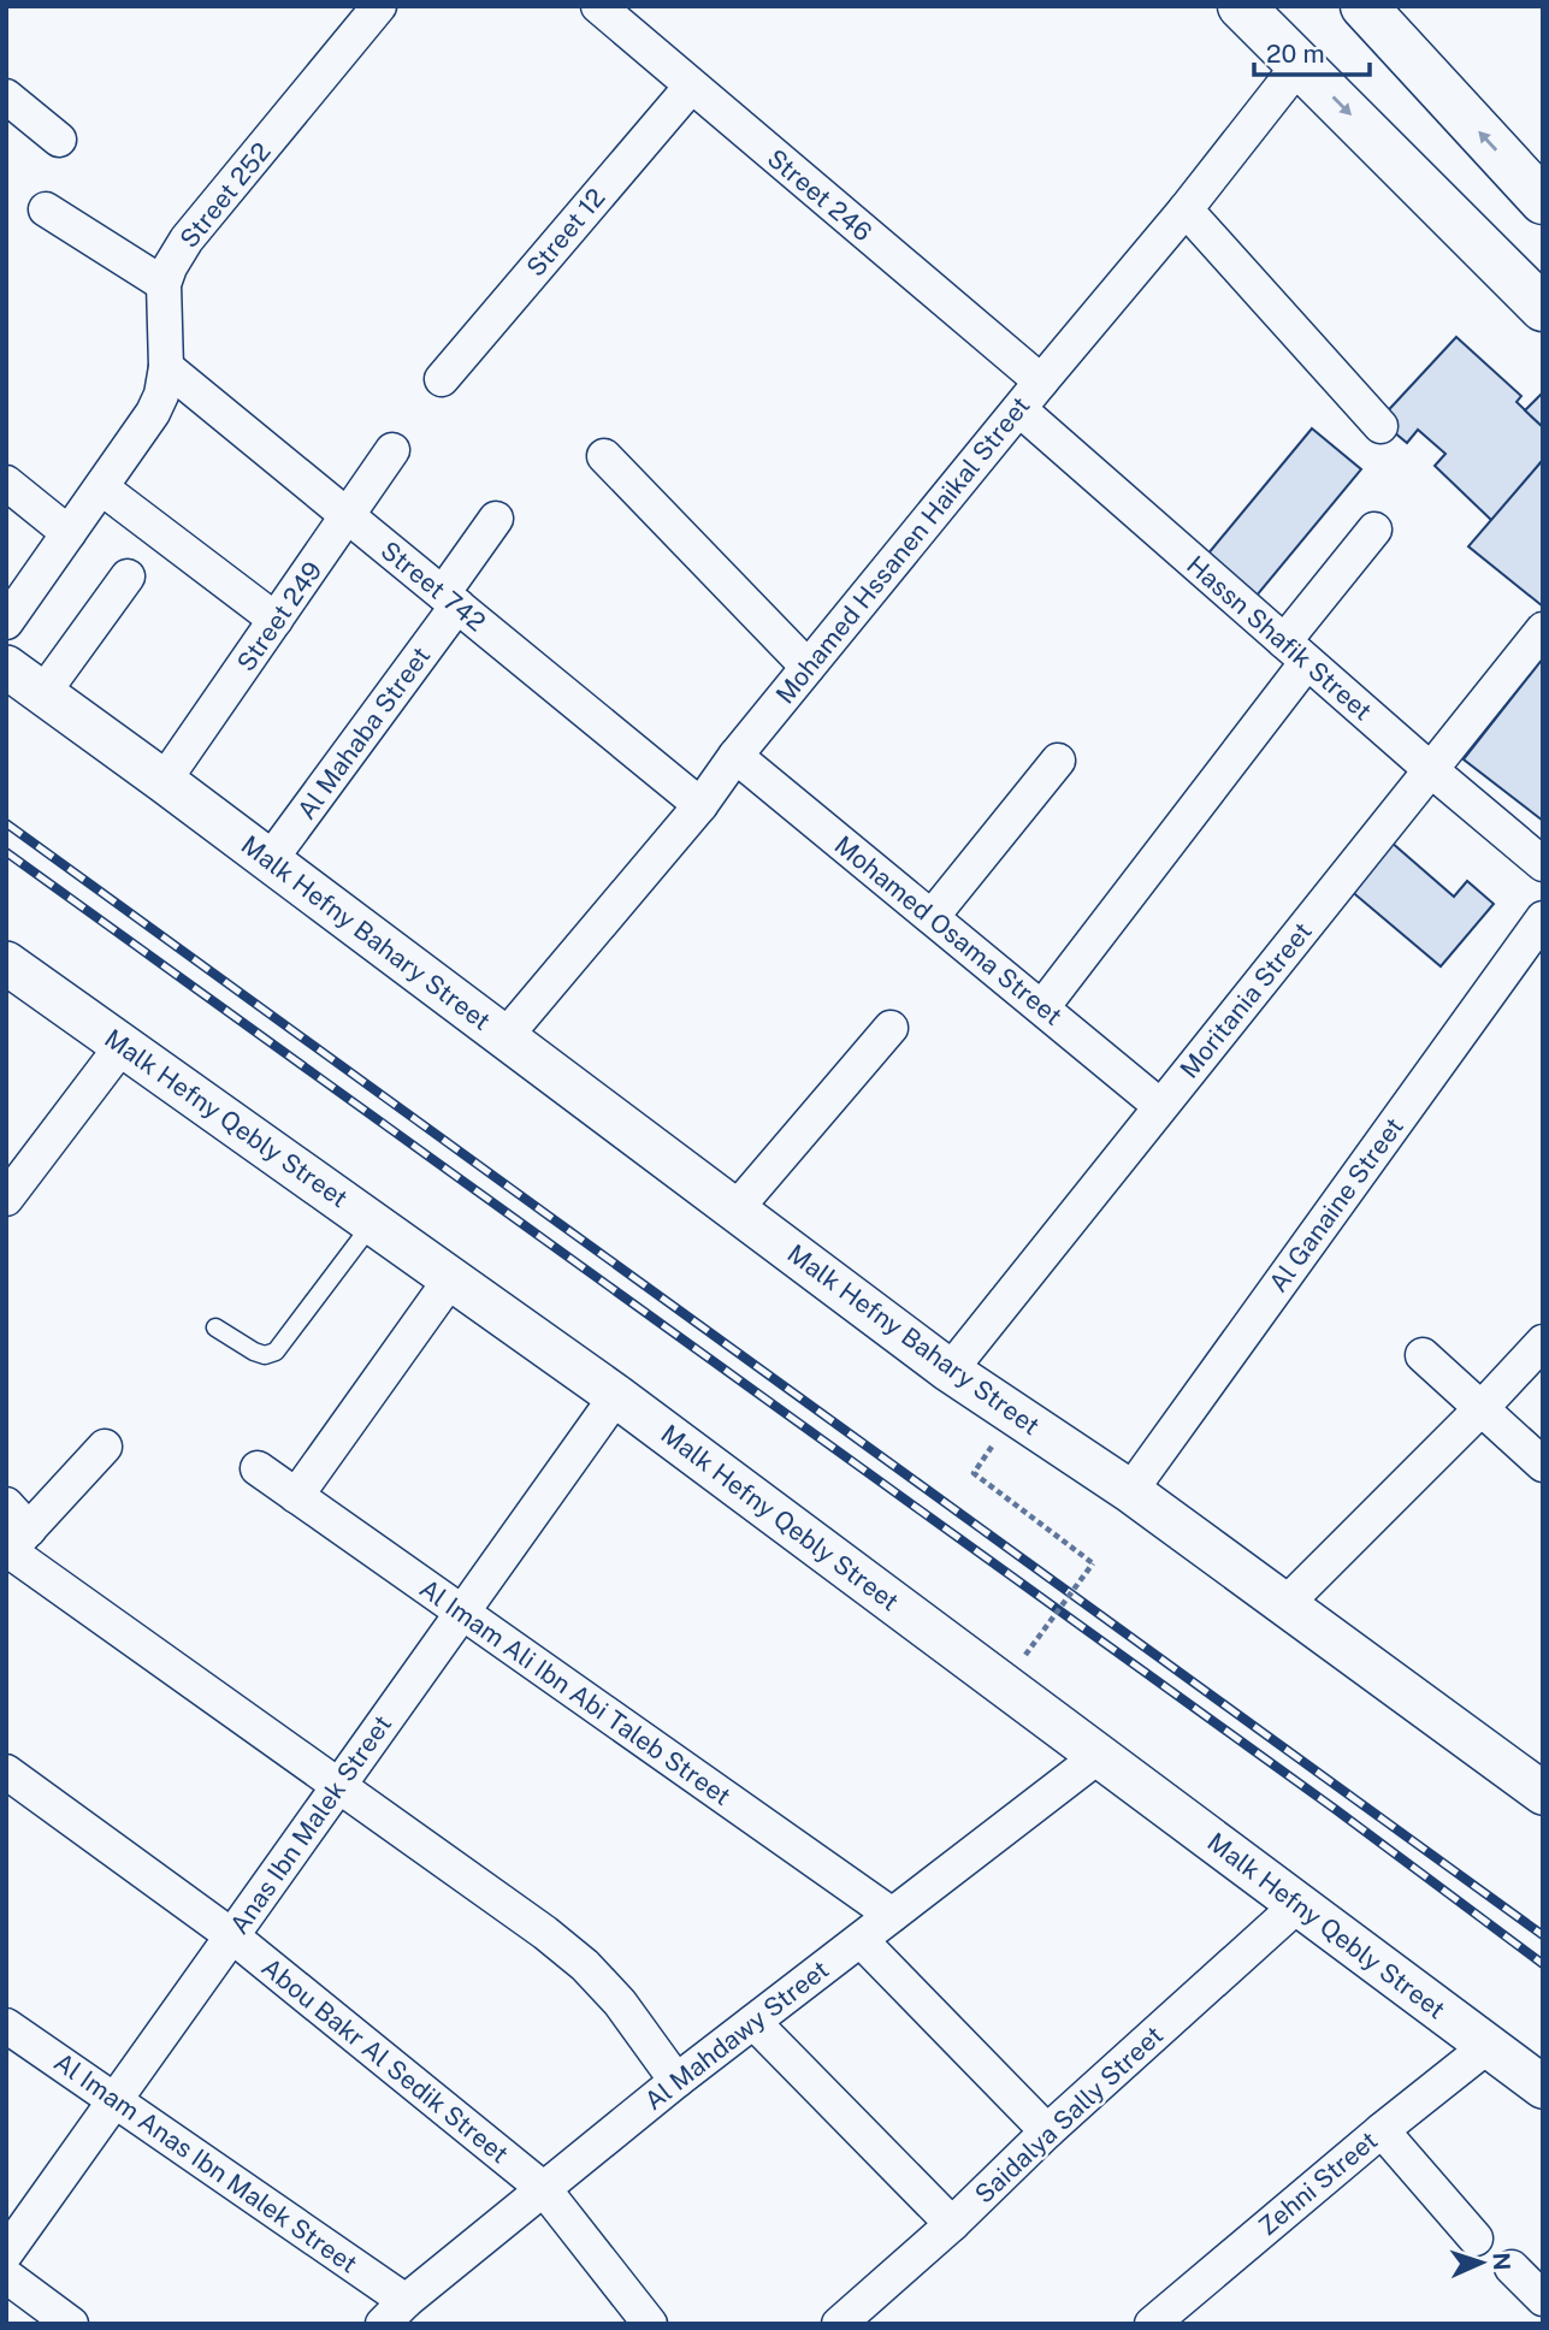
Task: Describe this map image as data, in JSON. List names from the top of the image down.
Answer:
{
  "streets": {
    "street": [
      "Street 252",
      "Street 246",
      "Street 12",
      "Mohamed Hssanen Haikal Street",
      "Street 742",
      "Street 249",
      "Hassn Shafik Street",
      "Al Mahaba Street",
      "Mohamed Osama Street",
      "Malk Hefny Bahary Street",
      "Moritania Street",
      "Malk Hefny Qebly Street",
      "Al Ganaine Street",
      "Al Imam Ali Ibn Abi Taleb Street",
      "Anas Ibn Malek Street",
      "Al Mahdawy Street",
      "Abou Bakr Al Sedik Street",
      "Saidalya Sally Street",
      "Al Imam Anas Ibn Malek Street",
      "Zehni Street"
    ]
  },
  "crossings": [
    ["Street 252", "Street 742"],
    ["Street 246", "Street 12"],
    ["Street 246", "Mohamed Hssanen Haikal Street"],
    ["Mohamed Hssanen Haikal Street", "Street 742"],
    ["Mohamed Hssanen Haikal Street", "Hassn Shafik Street"],
    ["Mohamed Hssanen Haikal Street", "Mohamed Osama Street"],
    ["Mohamed Hssanen Haikal Street", "Malk Hefny Bahary Street"],
    ["Street 742", "Street 249"],
    ["Street 742", "Al Mahaba Street"],
    ["Street 249", "Malk Hefny Bahary Street"],
    ["Hassn Shafik Street", "Moritania Street"],
    ["Al Mahaba Street", "Malk Hefny Bahary Street"],
    ["Mohamed Osama Street", "Moritania Street"],
    ["Malk Hefny Bahary Street", "Moritania Street"],
    ["Malk Hefny Bahary Street", "Al Ganaine Street"],
    ["Malk Hefny Qebly Street", "Anas Ibn Malek Street"],
    ["Malk Hefny Qebly Street", "Al Mahdawy Street"],
    ["Malk Hefny Qebly Street", "Saidalya Sally Street"],
    ["Malk Hefny Qebly Street", "Zehni Street"],
    ["Al Imam Ali Ibn Abi Taleb Street", "Anas Ibn Malek Street"],
    ["Al Imam Ali Ibn Abi Taleb Street", "Al Mahdawy Street"],
    ["Anas Ibn Malek Street", "Abou Bakr Al Sedik Street"],
    ["Anas Ibn Malek Street", "Al Imam Anas Ibn Malek Street"],
    ["Al Mahdawy Street", "Abou Bakr Al Sedik Street"],
    ["Al Mahdawy Street", "Al Imam Anas Ibn Malek Street"]
  ],
  "scale_bar": "20 m",
  "north": "right"
}
